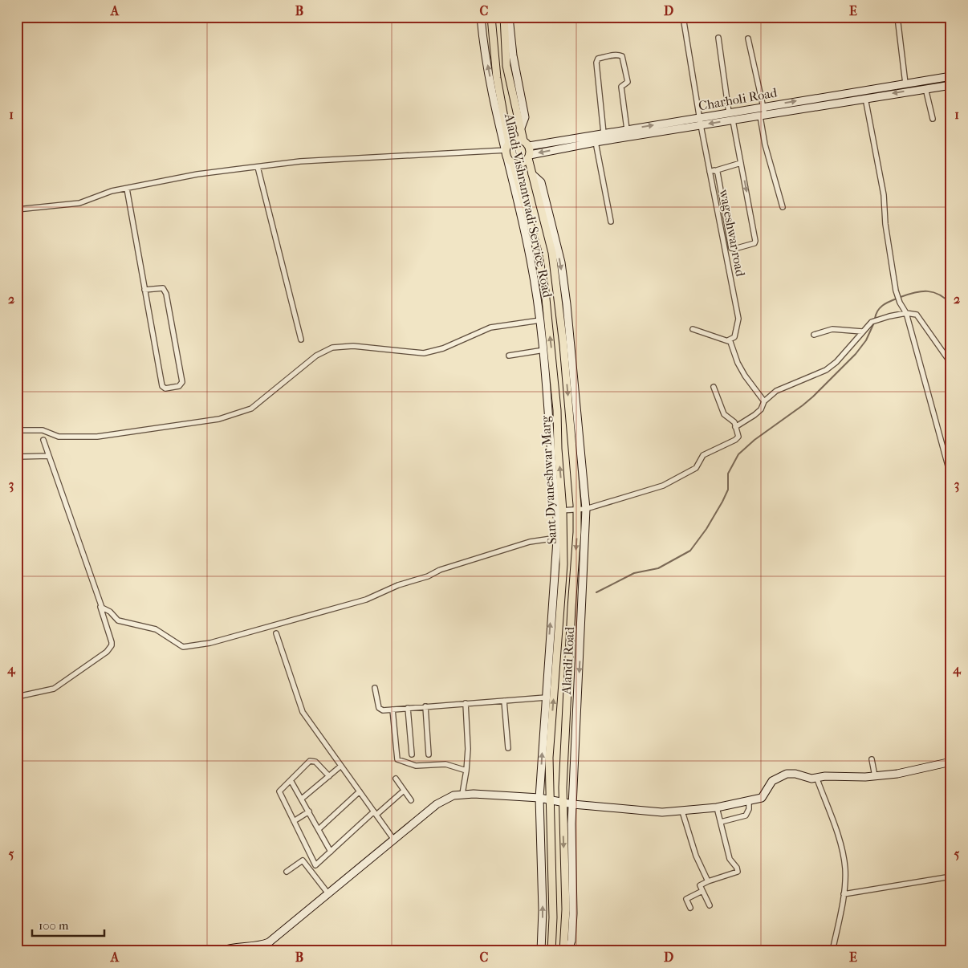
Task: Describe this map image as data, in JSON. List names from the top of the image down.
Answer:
{
  "streets": {
    "main road": ["Sant Dyaneshwar Marg"],
    "street": [
      "Charholi Road",
      "Alandi-Vishrantwadi Service Road",
      "wageshwar road",
      "Alandi Road"
    ]
  },
  "crossings": [
    ["Charholi Road", "wageshwar road"],
    ["Charholi Road", "Sant Dyaneshwar Marg"],
    ["Alandi-Vishrantwadi Service Road", "Sant Dyaneshwar Marg"],
    ["Alandi-Vishrantwadi Service Road", "Alandi Road"]
  ],
  "one_way": ["Alandi Road"],
  "scale_bar": "100 m",
  "grid": {
    "columns": [
      "A",
      "B",
      "C",
      "D",
      "E"
    ],
    "rows": [
      "1",
      "2",
      "3",
      "4",
      "5"
    ]
  }
}
